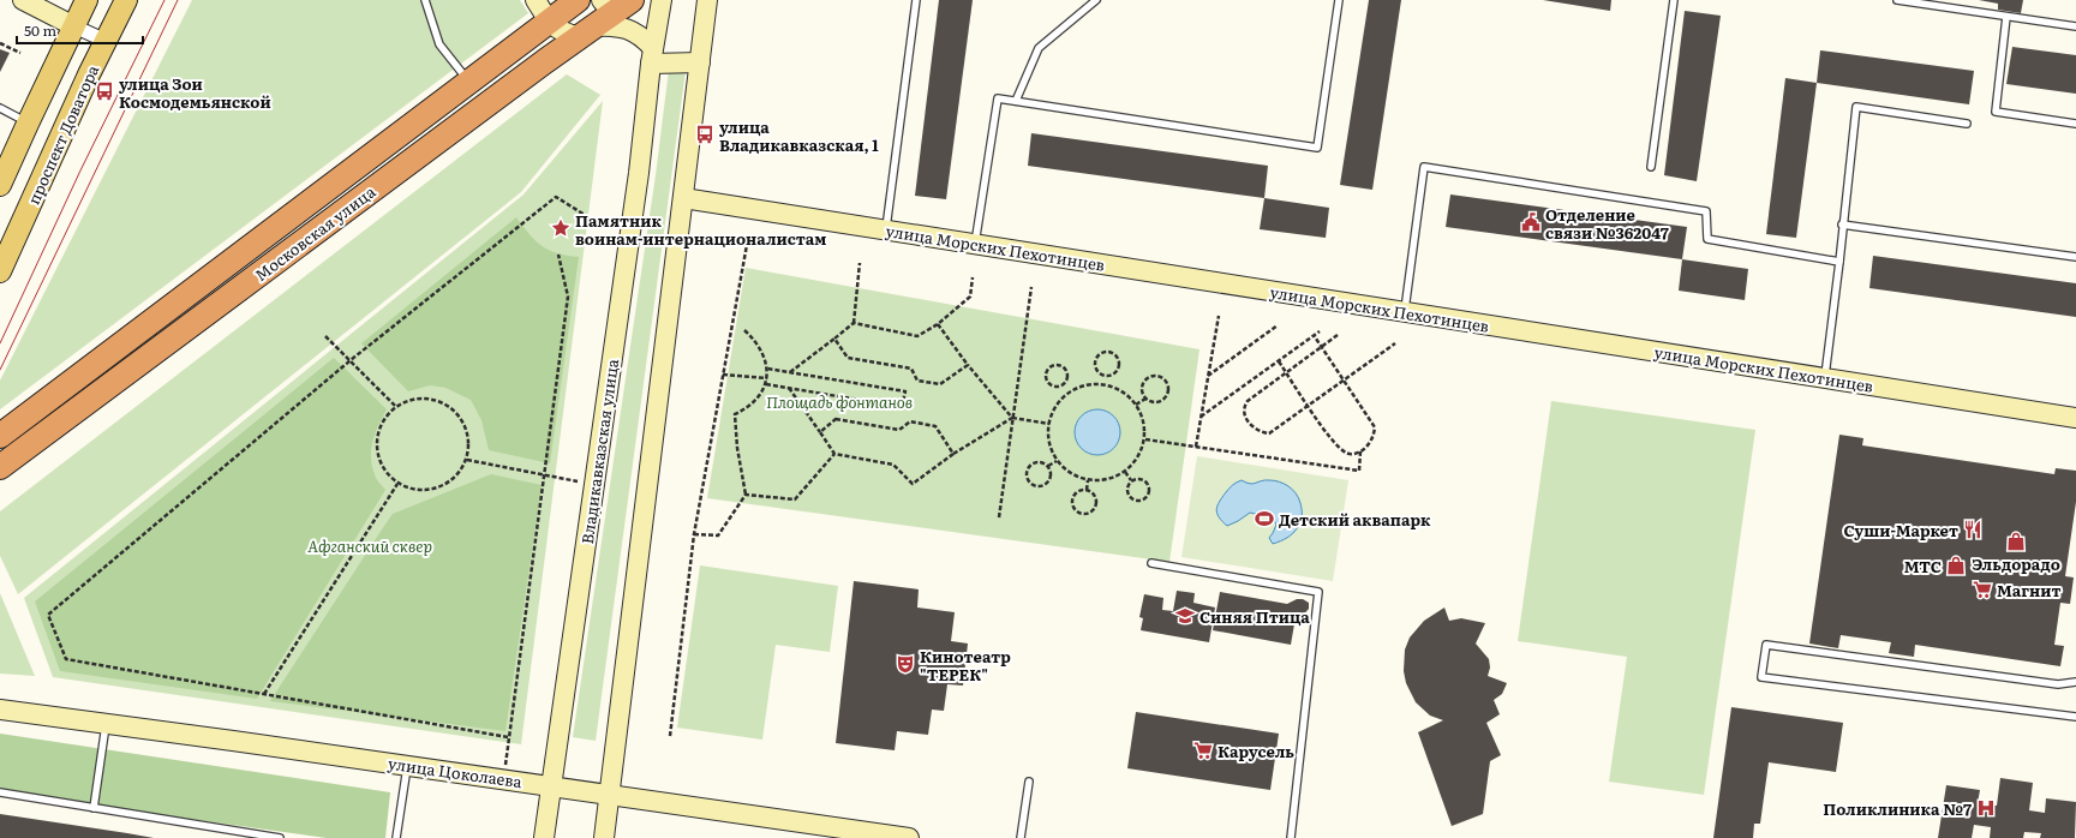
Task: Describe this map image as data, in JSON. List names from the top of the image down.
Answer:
{
  "streets": {
    "highway": ["Московская улица"],
    "main road": ["проспект Доватора"],
    "street": ["улица Морских Пехотинцев", "Владикавказская улица", "улица Цоколаева"]
  },
  "crossings": [
    ["Владикавказская улица", "улица Цоколаева"]
  ],
  "parks": ["Площадь фонтанов", "Афганский сквер"],
  "places": {
    "bus stop": ["улица Зои Космодемьянской", "улица Владикавказская, 1"],
    "public building": ["Отделение связи №362047"],
    "place": ["Памятник воинам-интернационалистам"],
    "sports": ["Детский аквапарк"],
    "restaurant": ["Суши-Маркет"],
    "shop": ["Эльдорадо", "МТС"],
    "supermarket": ["Магнит", "Карусель"],
    "school or university": ["Синяя Птица"],
    "theatre": ["Кинотеатр \"ТЕРЕК\""],
    "hospital": ["Поликлиника №7"]
  },
  "scale_bar": "50 m"
}
